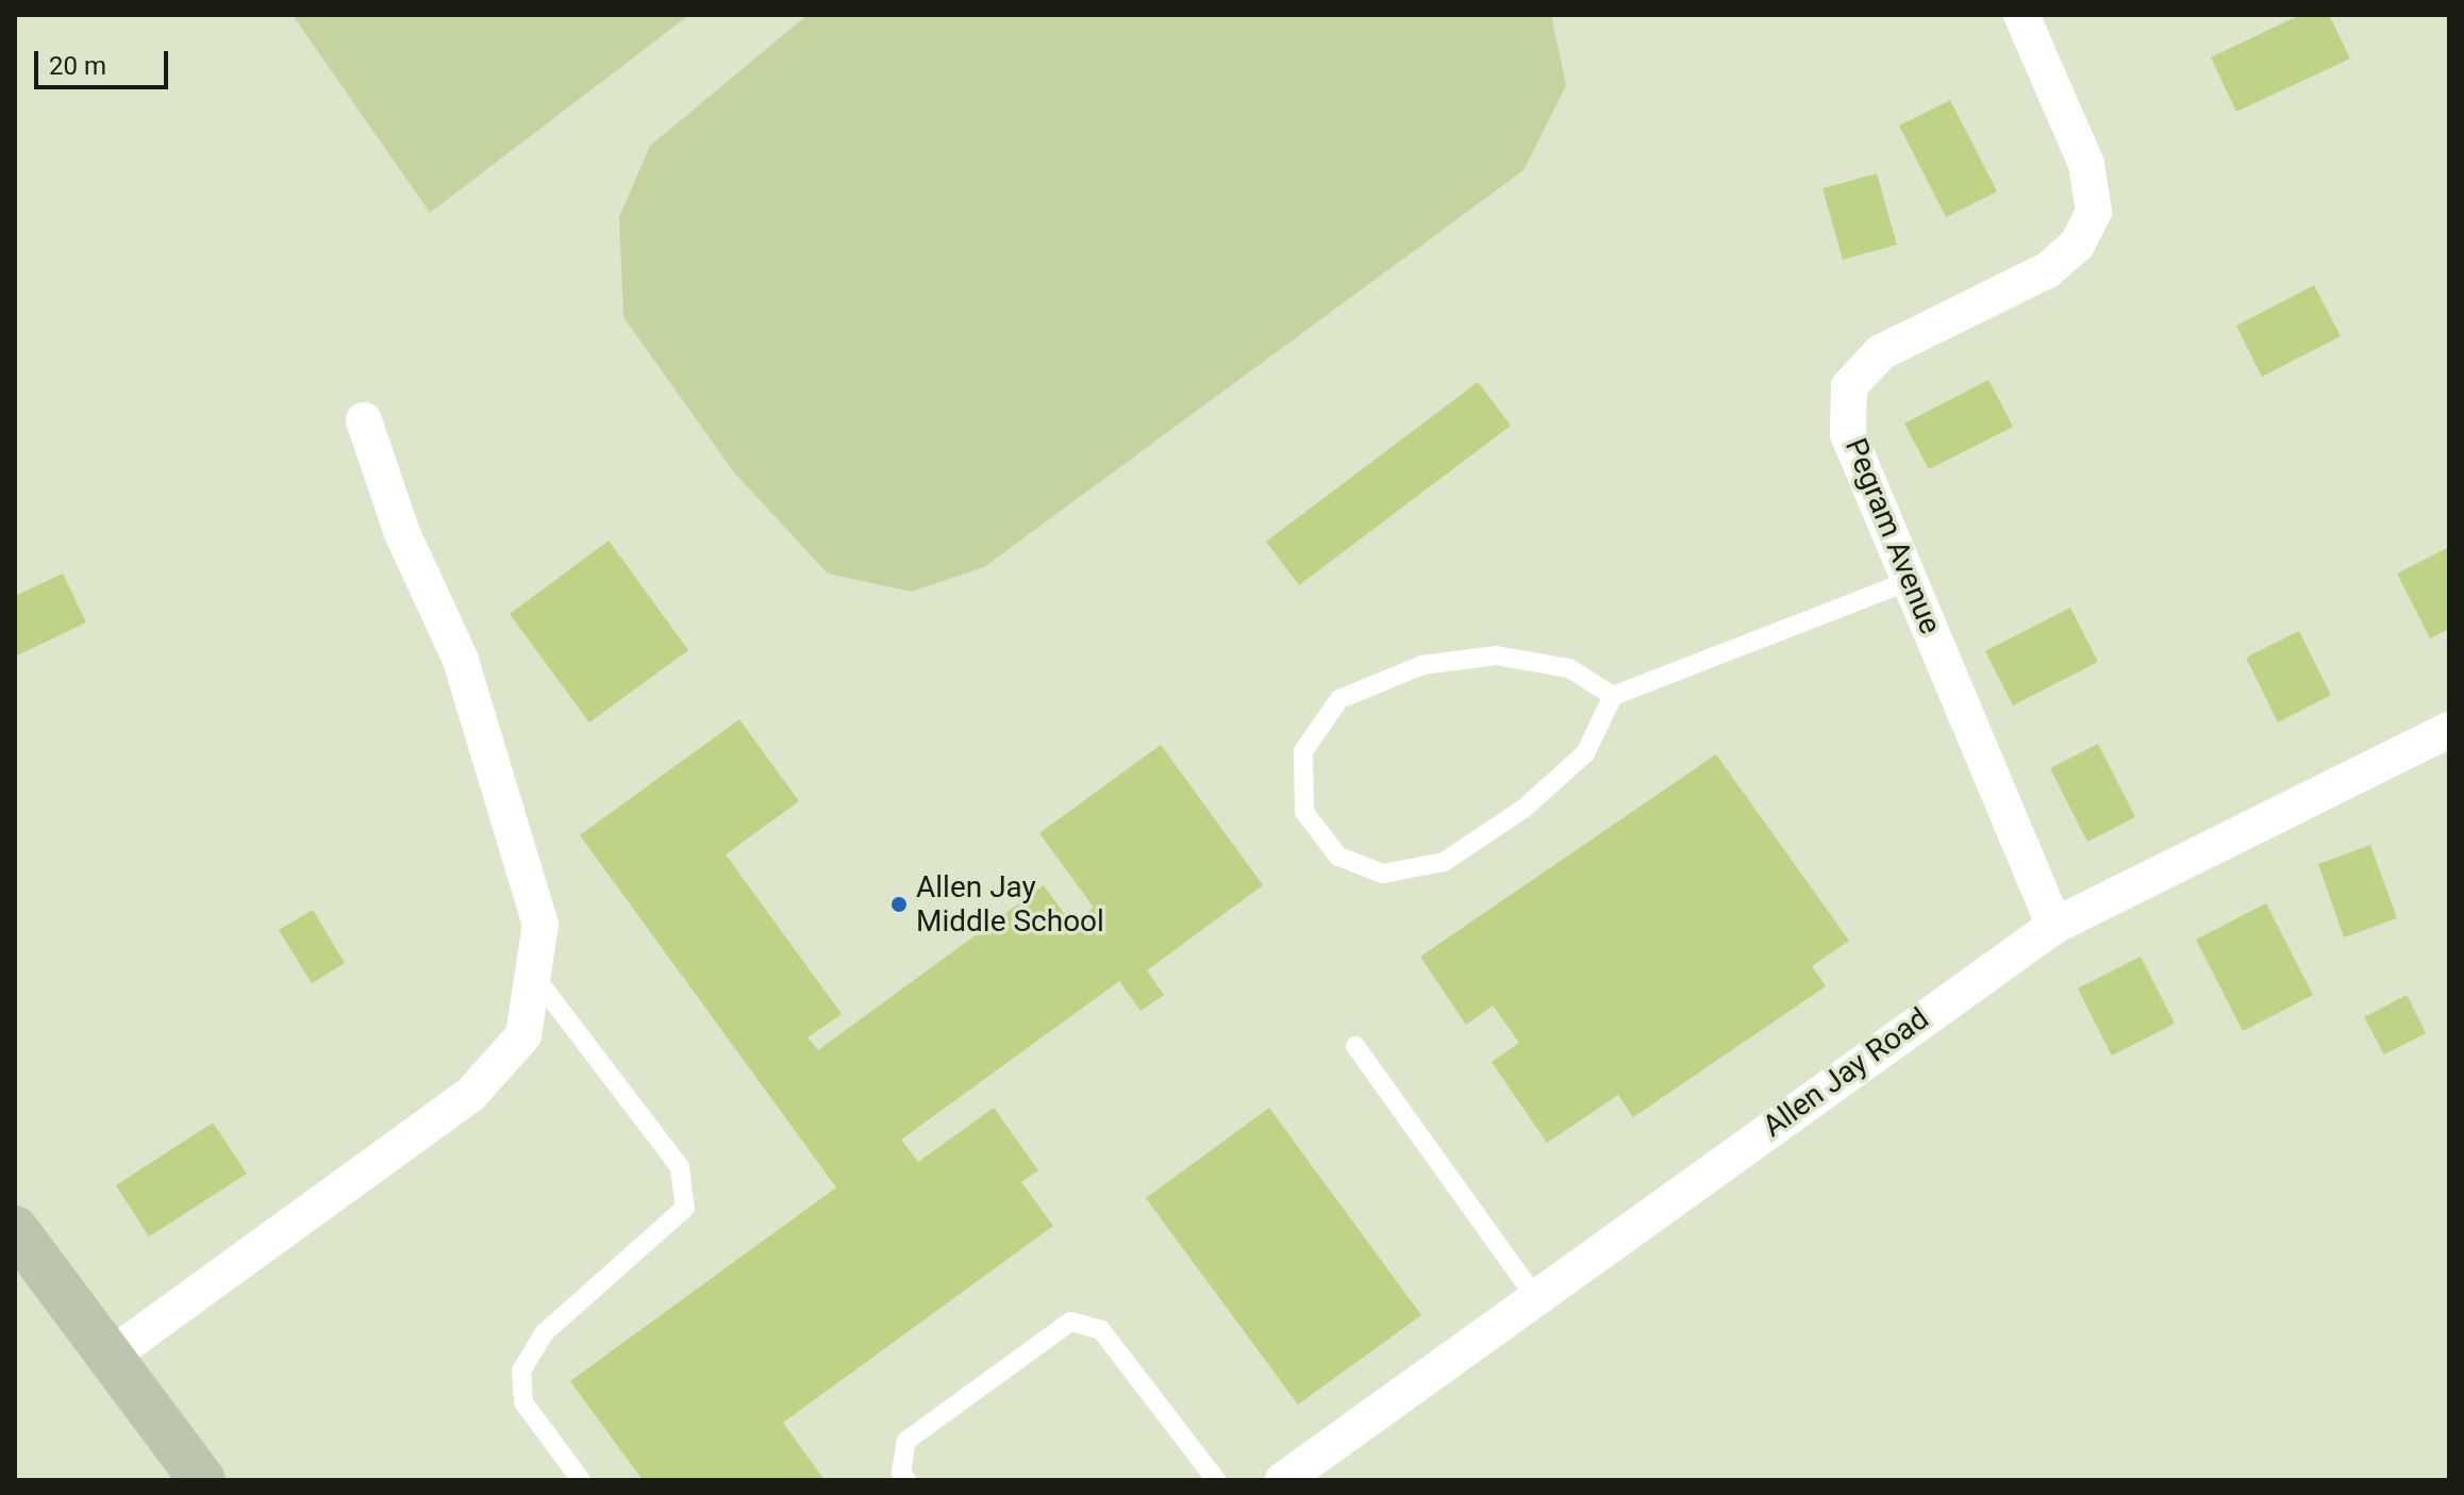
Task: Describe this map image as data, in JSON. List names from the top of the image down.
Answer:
{
  "streets": {
    "street": ["Pegram Avenue", "Allen Jay Road"]
  },
  "crossings": [
    ["Pegram Avenue", "Allen Jay Road"]
  ],
  "places": ["Allen Jay Middle School"],
  "scale_bar": "20 m"
}
